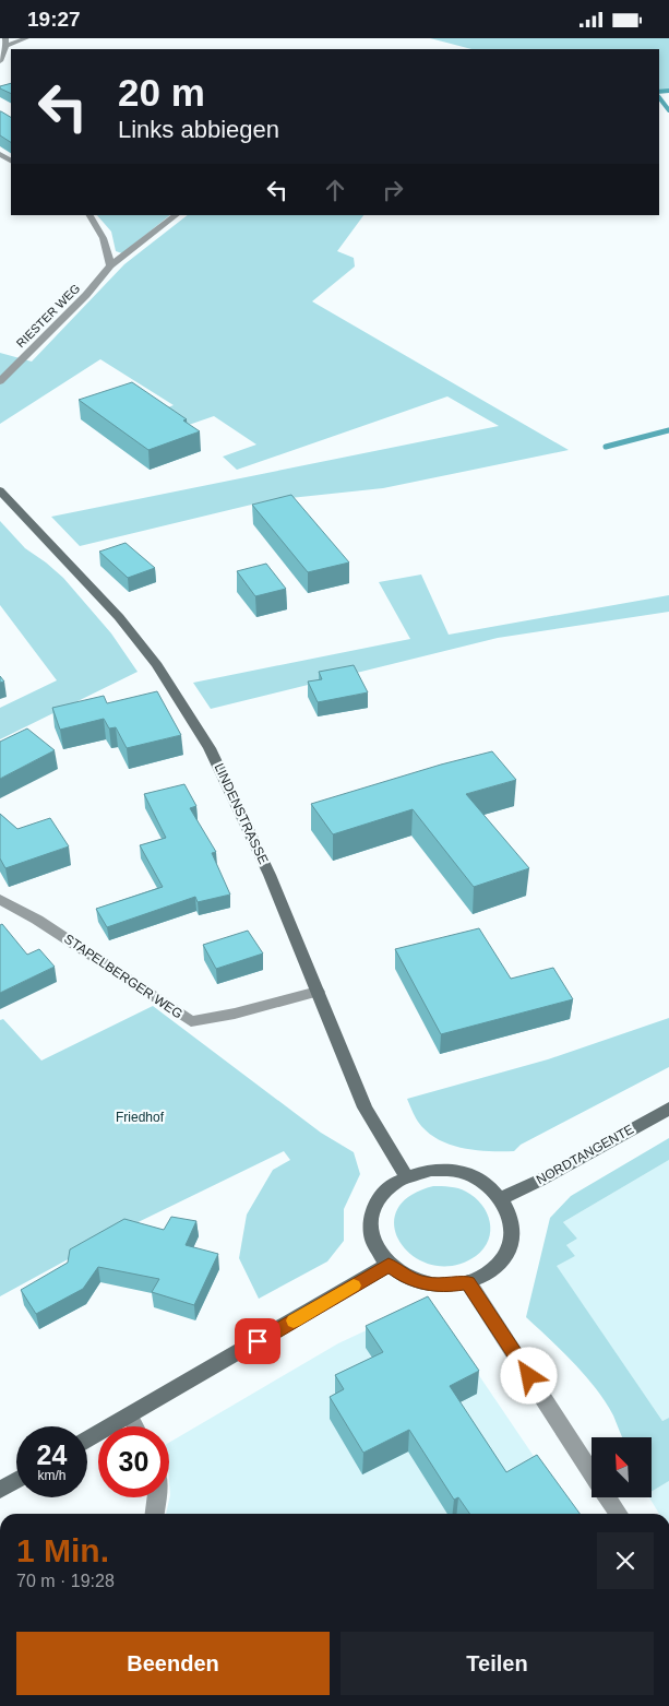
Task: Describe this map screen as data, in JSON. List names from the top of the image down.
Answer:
{
  "streets": {
    "street": [
      "RIESTER WEG",
      "LINDENSTRASSE",
      "STAPELBERGER WEG",
      "NORDTANGENTE"
    ]
  },
  "crossings": [
    ["LINDENSTRASSE", "STAPELBERGER WEG"],
    ["LINDENSTRASSE", "NORDTANGENTE"]
  ],
  "parks": ["Friedhof"],
  "north": "top left",
  "page": {
    "status": "19:27",
    "turn": ["20 m", "Links abbiegen"],
    "speed": "24 km/h",
    "limit": "30",
    "heading": ["1 Min.", "70 m · 19:28"],
    "buttons": ["Beenden", "Teilen"]
  }
}
